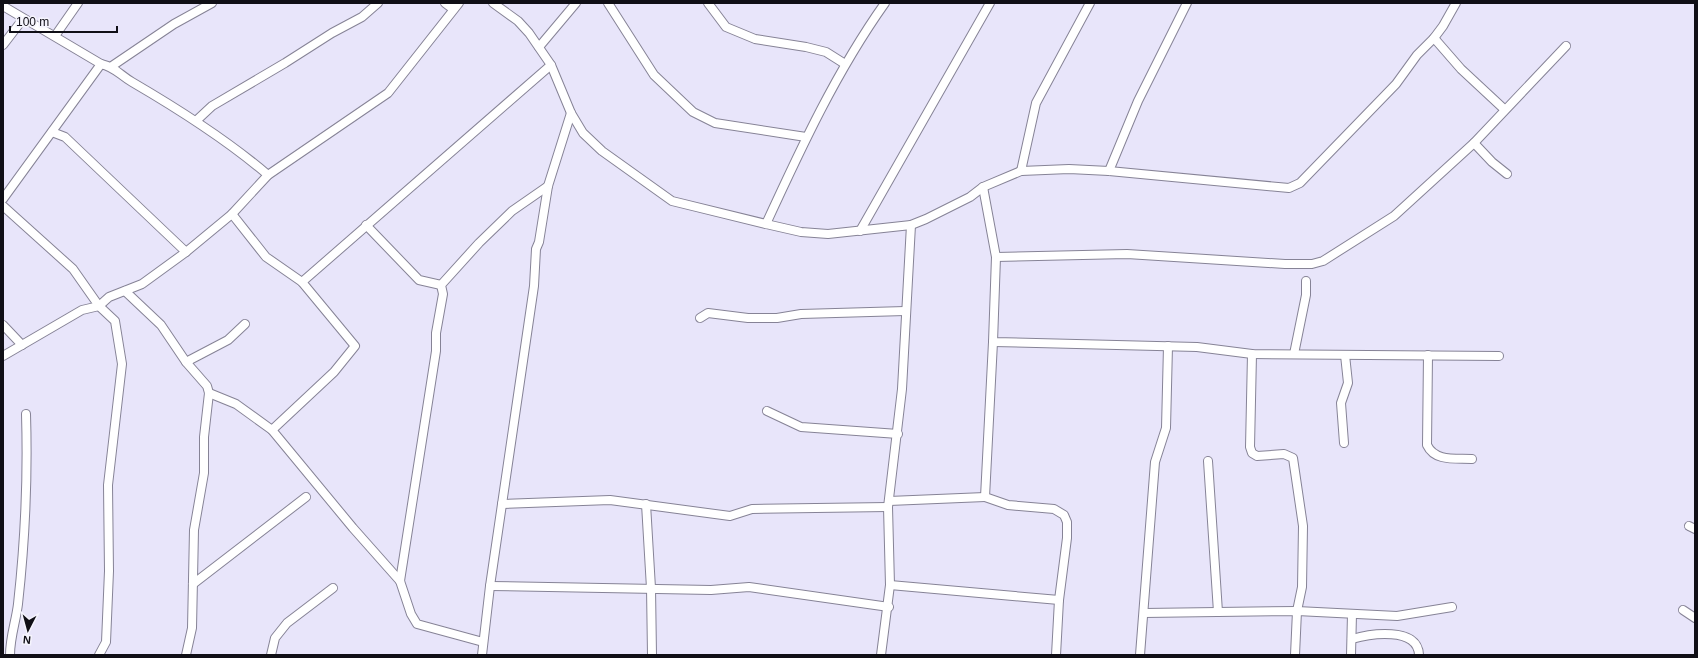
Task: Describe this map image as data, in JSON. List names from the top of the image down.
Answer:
{
  "scale_bar": "100 m",
  "north": "bottom"
}
